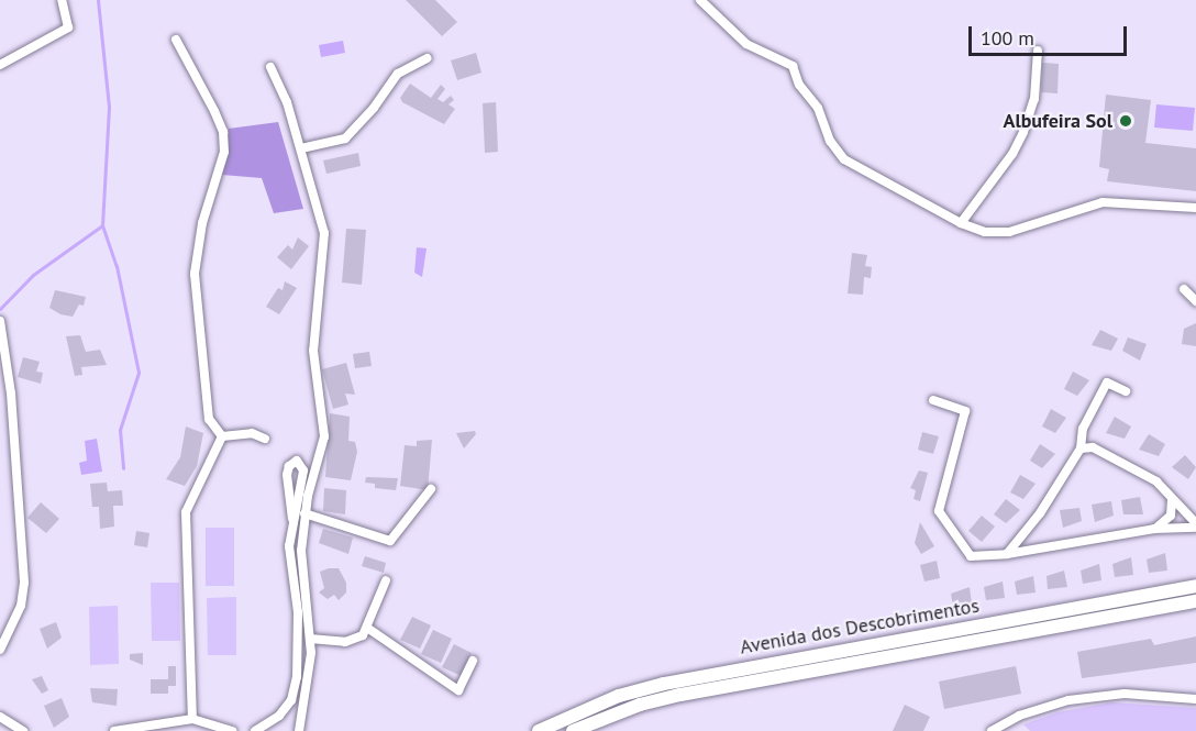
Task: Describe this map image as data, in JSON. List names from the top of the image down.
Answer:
{
  "streets": {
    "street": ["Avenida dos Descobrimentos"]
  },
  "places": ["Albufeira Sol"],
  "scale_bar": "100 m"
}
